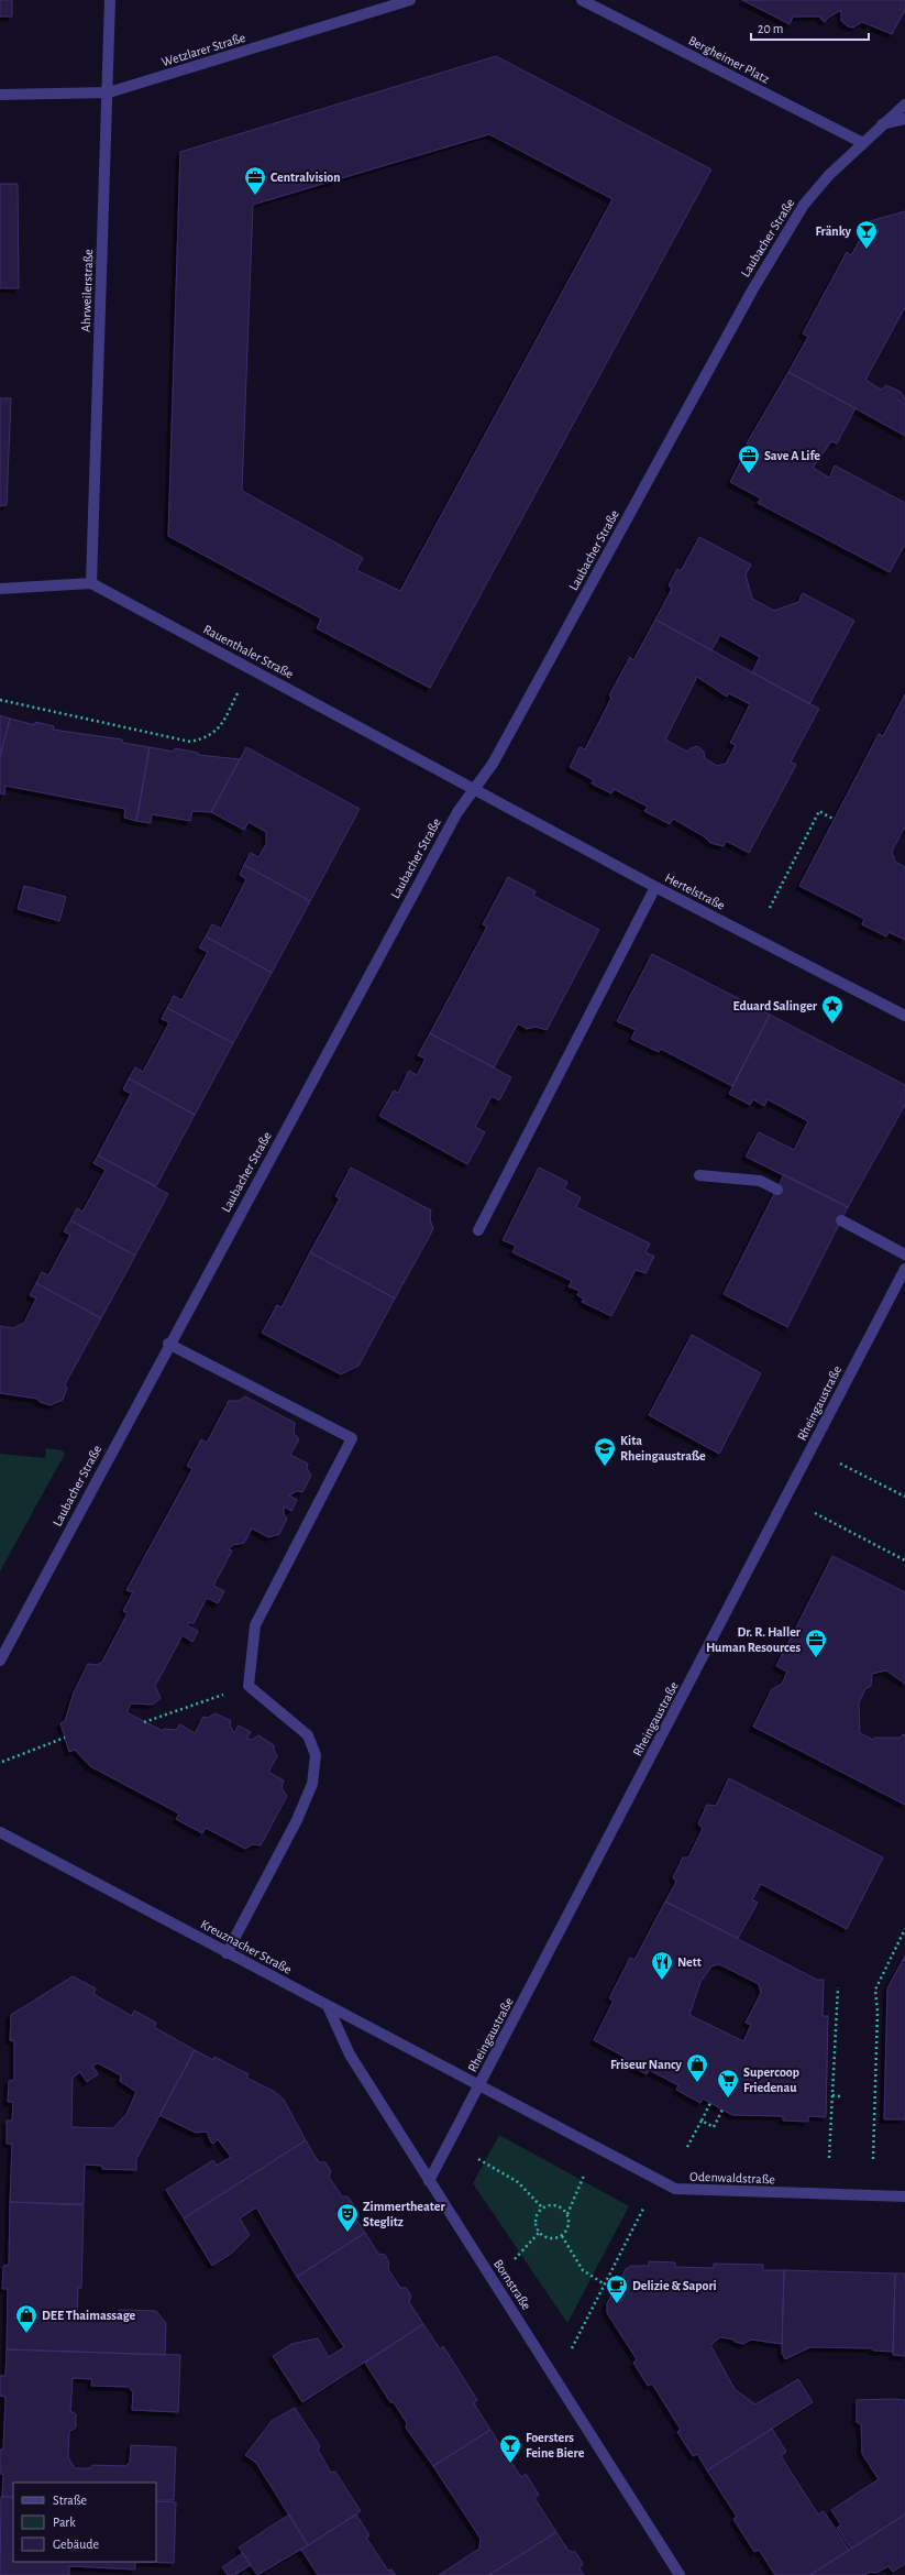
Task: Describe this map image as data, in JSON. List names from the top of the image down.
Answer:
{
  "streets": {
    "street": [
      "Wetzlarer Straße",
      "Bergheimer Platz",
      "Laubacher Straße",
      "Ahrweilerstraße",
      "Rauenthaler Straße",
      "Hertelstraße",
      "Rheingaustraße",
      "Kreuznacher Straße",
      "Odenwaldstraße",
      "Bornstraße"
    ]
  },
  "crossings": [
    ["Wetzlarer Straße", "Ahrweilerstraße"],
    ["Bergheimer Platz", "Laubacher Straße"],
    ["Laubacher Straße", "Rauenthaler Straße"],
    ["Laubacher Straße", "Hertelstraße"],
    ["Ahrweilerstraße", "Rauenthaler Straße"],
    ["Rauenthaler Straße", "Hertelstraße"],
    ["Rheingaustraße", "Kreuznacher Straße"],
    ["Rheingaustraße", "Odenwaldstraße"],
    ["Rheingaustraße", "Bornstraße"],
    ["Kreuznacher Straße", "Odenwaldstraße"],
    ["Kreuznacher Straße", "Bornstraße"]
  ],
  "places": {
    "office": ["Centralvision", "Save A Life", "Dr. R. Haller Human Resources"],
    "bar": ["Fränky", "Foersters Feine Biere"],
    "place": ["Eduard Salinger"],
    "school or university": ["Kita Rheingaustraße"],
    "restaurant": ["Nett"],
    "shop": ["Friseur Nancy", "DEE Thaimassage"],
    "supermarket": ["Supercoop Friedenau"],
    "theatre": ["Zimmertheater Steglitz"],
    "cafe": ["Delizie & Sapori"]
  },
  "legend": ["Straße", "Park", "Gebäude"],
  "scale_bar": "20 m"
}
